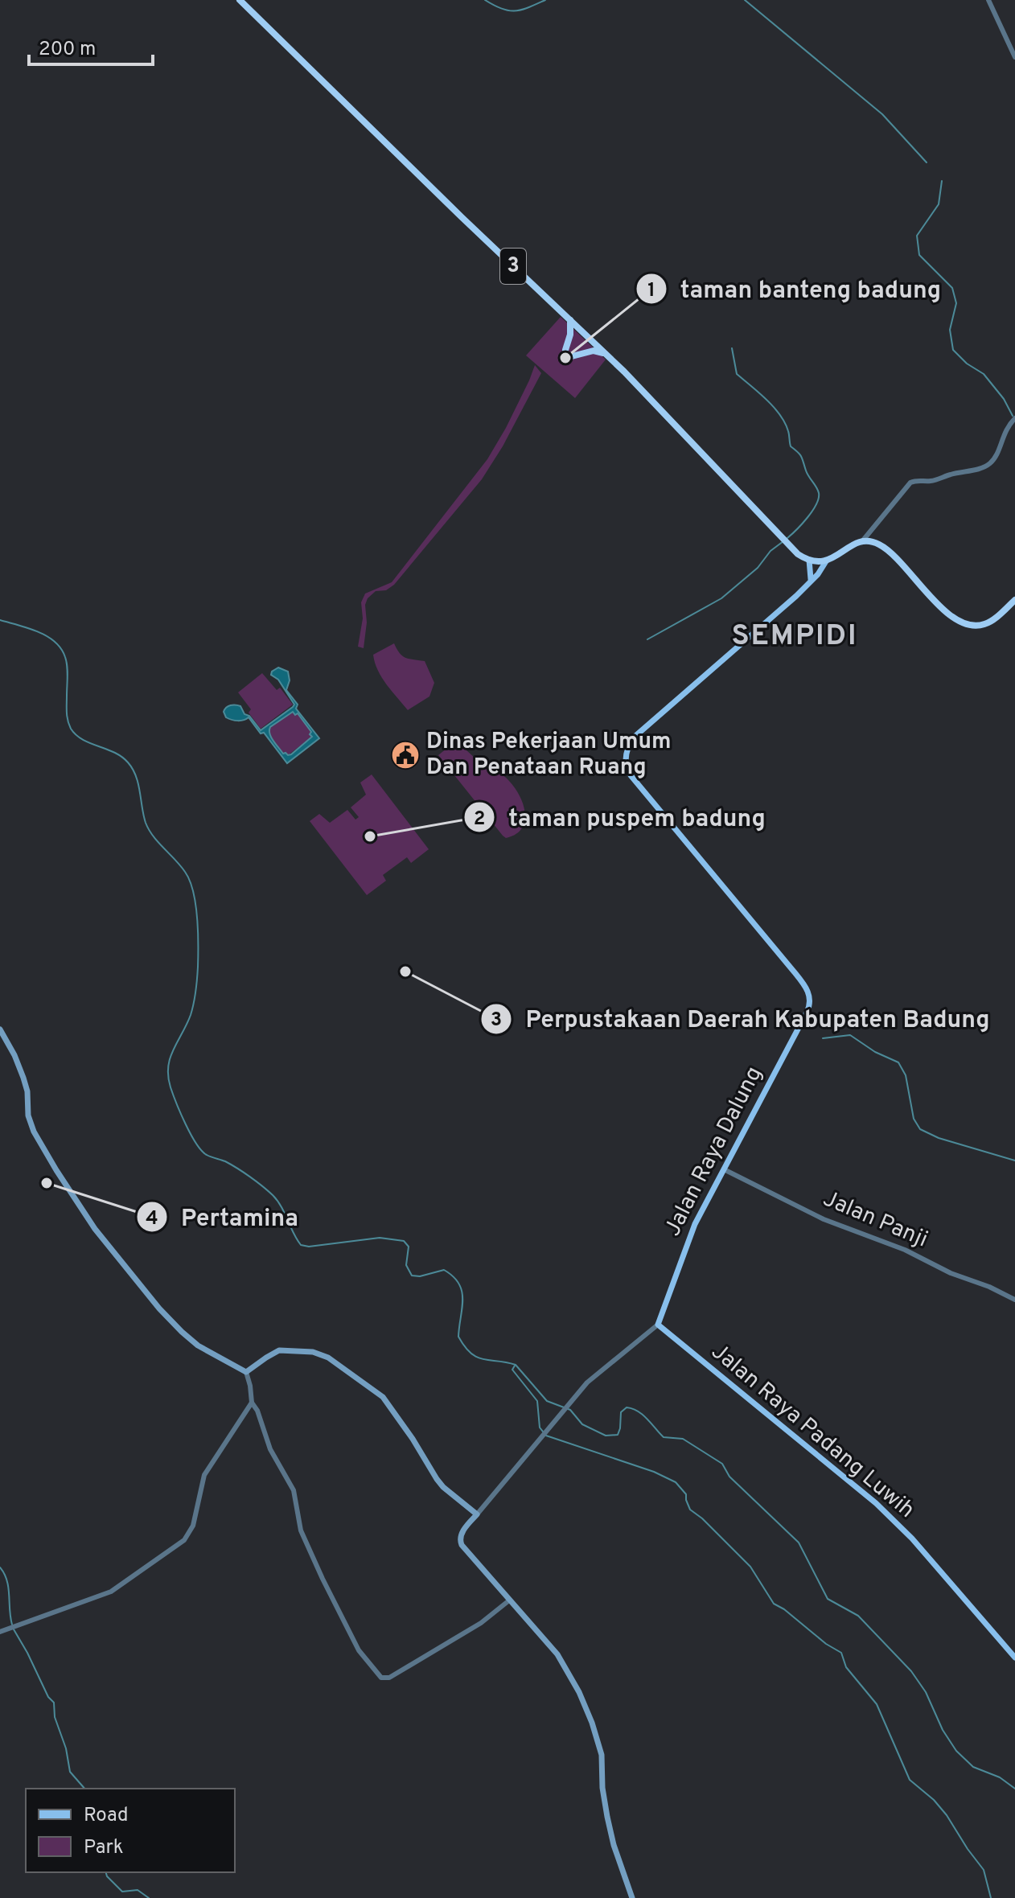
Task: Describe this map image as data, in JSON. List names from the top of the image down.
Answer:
{
  "streets": {
    "highway": ["3"],
    "main road": ["Jalan Raya Dalung", "Jalan Raya Padang Luwih"],
    "street": ["Jalan Panji"]
  },
  "crossings": [
    ["Jalan Raya Dalung", "Jalan Panji"],
    ["Jalan Raya Dalung", "Jalan Raya Padang Luwih"]
  ],
  "districts": ["SEMPIDI"],
  "places": {
    "other": [
      "taman banteng badung",
      "taman puspem badung",
      "Perpustakaan Daerah Kabupaten Badung",
      "Pertamina"
    ],
    "public building": ["Dinas Pekerjaan Umum Dan Penataan Ruang"]
  },
  "legend": ["Road", "Park"],
  "scale_bar": "200 m"
}
